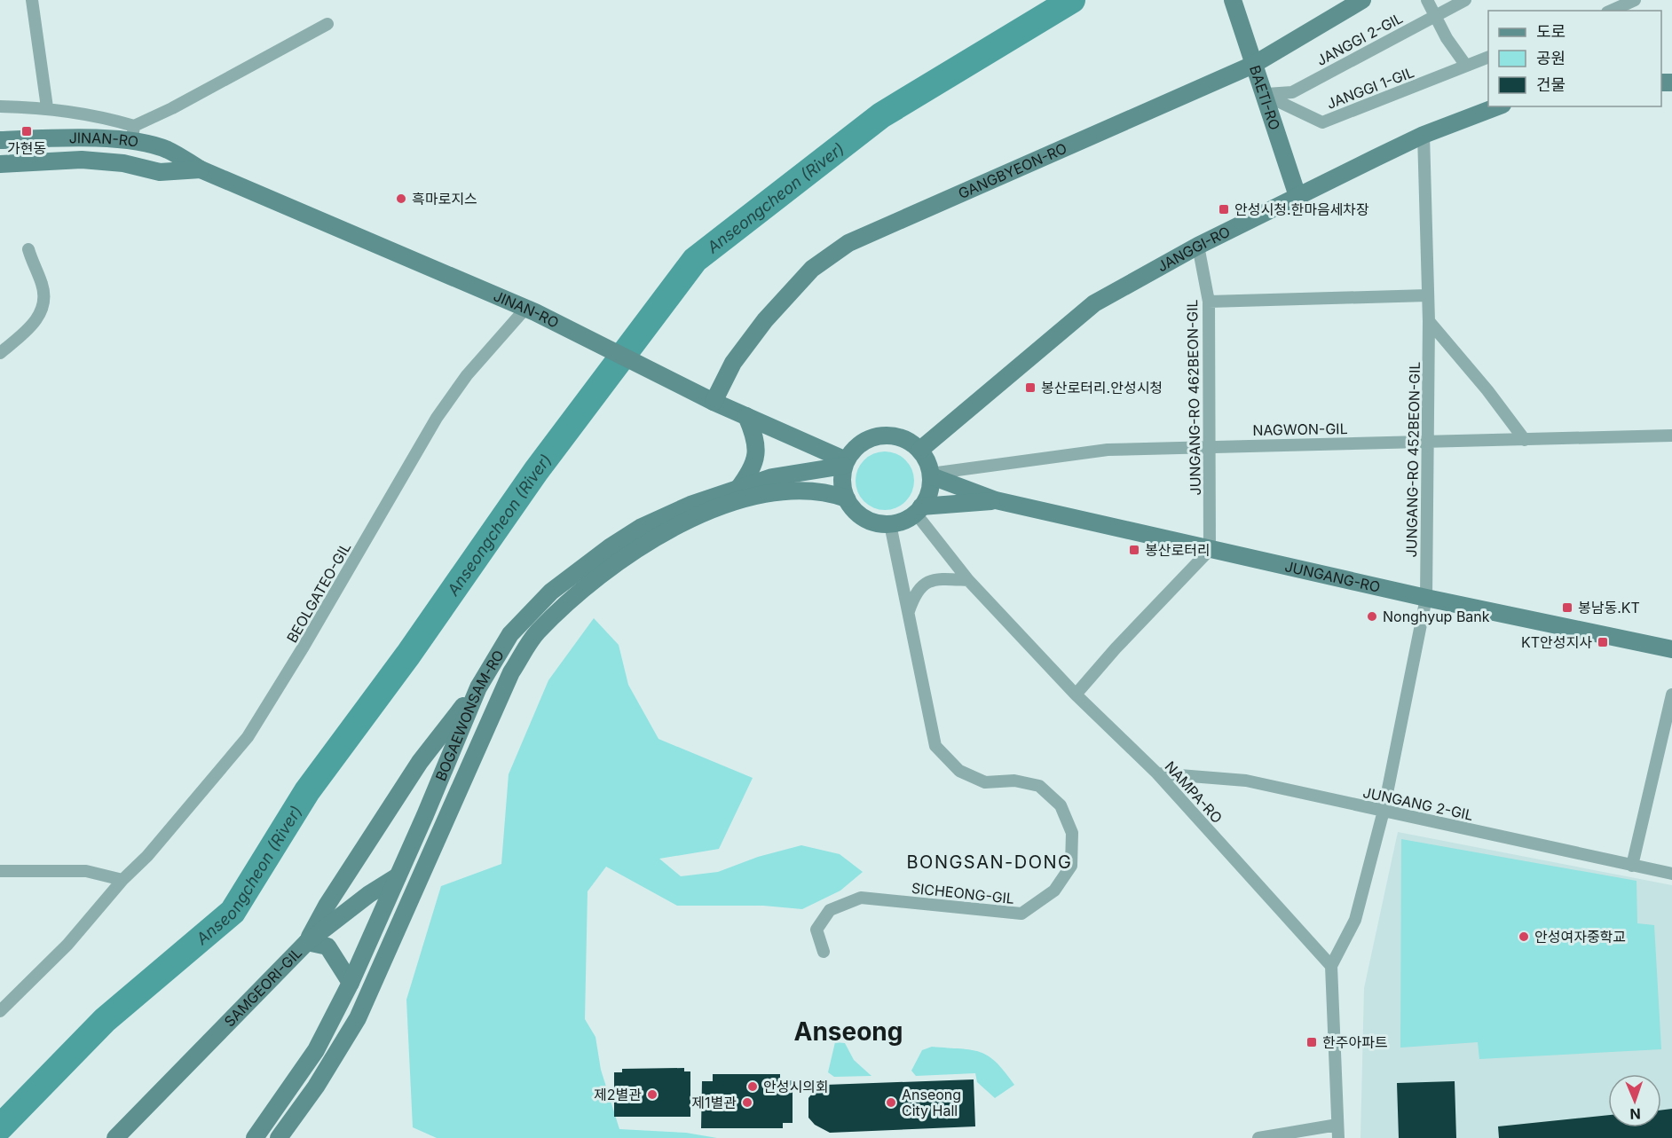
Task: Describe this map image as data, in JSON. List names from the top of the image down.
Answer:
{
  "streets": {
    "main road": [
      "BAETI-RO",
      "JINAN-RO",
      "GANGBYEON-RO",
      "JANGGI-RO",
      "JUNGANG-RO",
      "BOGAEWONSAM-RO",
      "SAMGEORI-GIL"
    ],
    "street": [
      "JANGGI 2-GIL",
      "JANGGI 1-GIL",
      "JUNGANG-RO 462BEON-GIL",
      "NAGWON-GIL",
      "JUNGANG-RO 452BEON-GIL",
      "BEOLGATEO-GIL",
      "NAMPA-RO",
      "JUNGANG 2-GIL",
      "SICHEONG-GIL"
    ]
  },
  "crossings": [
    ["JANGGI 2-GIL", "JANGGI 1-GIL"],
    ["JANGGI 2-GIL", "BAETI-RO"],
    ["JANGGI 1-GIL", "BAETI-RO"],
    ["BAETI-RO", "GANGBYEON-RO"],
    ["BAETI-RO", "JANGGI-RO"],
    ["JINAN-RO", "GANGBYEON-RO"],
    ["JINAN-RO", "JANGGI-RO"],
    ["JINAN-RO", "NAGWON-GIL"],
    ["JINAN-RO", "JUNGANG-RO"],
    ["JINAN-RO", "BEOLGATEO-GIL"],
    ["JINAN-RO", "BOGAEWONSAM-RO"],
    ["JINAN-RO", "NAMPA-RO"],
    ["JINAN-RO", "SICHEONG-GIL"],
    ["JANGGI-RO", "JUNGANG-RO 462BEON-GIL"],
    ["JANGGI-RO", "NAGWON-GIL"],
    ["JANGGI-RO", "JUNGANG-RO 452BEON-GIL"],
    ["JANGGI-RO", "JUNGANG-RO"],
    ["JANGGI-RO", "BOGAEWONSAM-RO"],
    ["JANGGI-RO", "NAMPA-RO"],
    ["JANGGI-RO", "SICHEONG-GIL"],
    ["JUNGANG-RO 462BEON-GIL", "NAGWON-GIL"],
    ["JUNGANG-RO 462BEON-GIL", "JUNGANG-RO"],
    ["NAGWON-GIL", "JUNGANG-RO 452BEON-GIL"],
    ["NAGWON-GIL", "JUNGANG-RO"],
    ["NAGWON-GIL", "BOGAEWONSAM-RO"],
    ["NAGWON-GIL", "NAMPA-RO"],
    ["NAGWON-GIL", "SICHEONG-GIL"],
    ["JUNGANG-RO 452BEON-GIL", "JUNGANG-RO"],
    ["JUNGANG-RO 452BEON-GIL", "NAMPA-RO"],
    ["JUNGANG-RO 452BEON-GIL", "JUNGANG 2-GIL"],
    ["JUNGANG-RO", "BOGAEWONSAM-RO"],
    ["JUNGANG-RO", "NAMPA-RO"],
    ["JUNGANG-RO", "SICHEONG-GIL"],
    ["BOGAEWONSAM-RO", "NAMPA-RO"],
    ["BOGAEWONSAM-RO", "SICHEONG-GIL"],
    ["BOGAEWONSAM-RO", "SAMGEORI-GIL"],
    ["NAMPA-RO", "JUNGANG 2-GIL"],
    ["NAMPA-RO", "SICHEONG-GIL"]
  ],
  "districts": ["BONGSAN-DONG", "Anseong"],
  "water": ["Anseongcheon (River)"],
  "places": {
    "transit": [
      "가현동",
      "안성시청.한마음세차장",
      "봉산로터리.안성시청",
      "봉산로터리",
      "봉남동.KT",
      "KT안성지사",
      "한주아파트"
    ],
    "other": [
      "흑마로지스",
      "Nonghyup Bank",
      "안성여자중학교",
      "안성시의회",
      "제2별관",
      "제1별관",
      "Anseong City Hall"
    ]
  },
  "legend": ["도로", "공원", "건물"],
  "north": "bottom"
}
